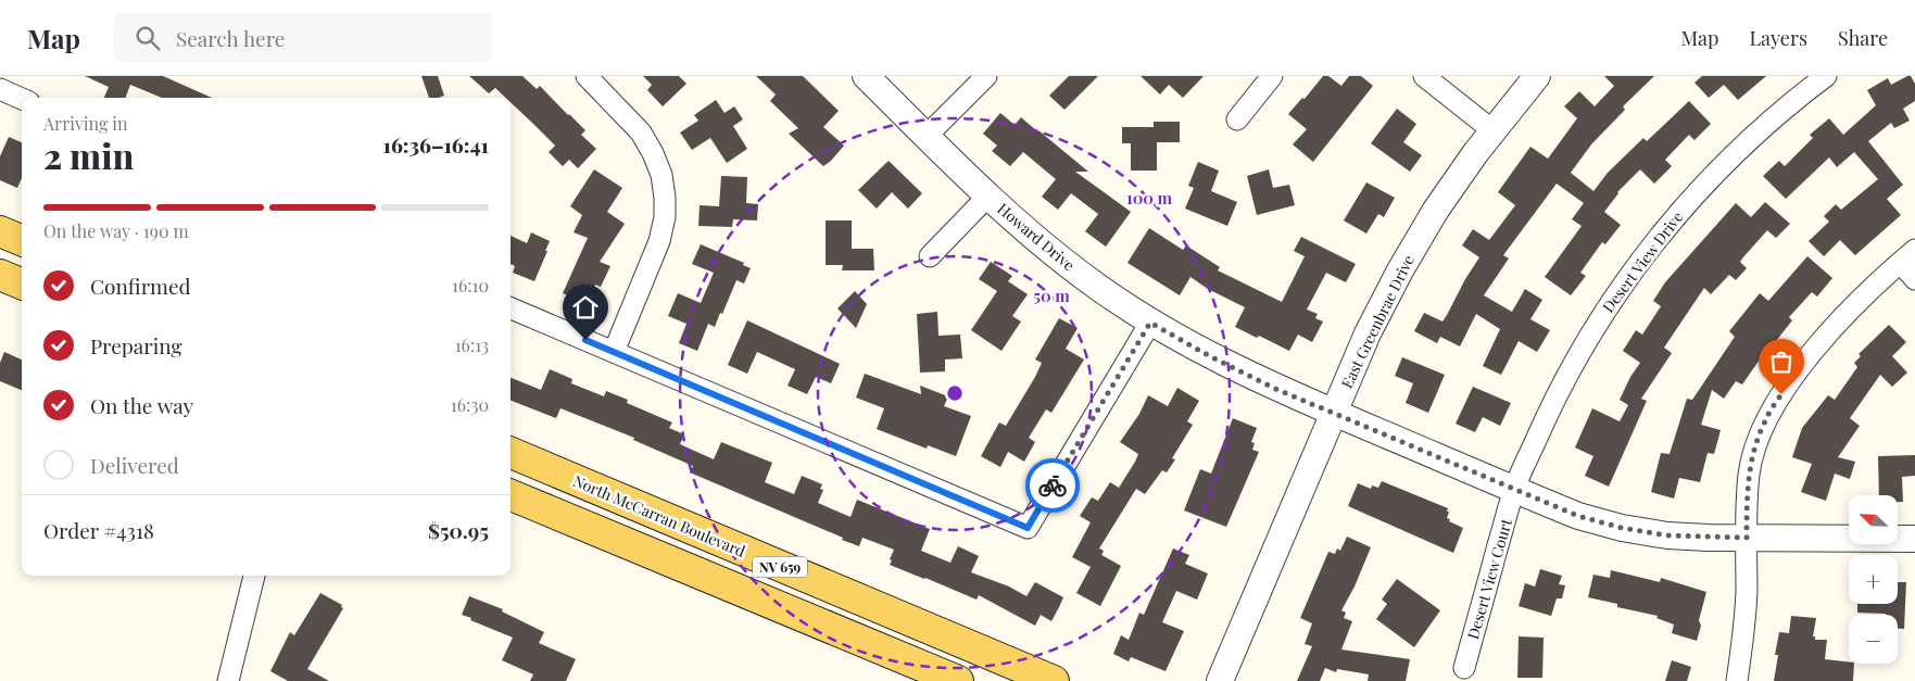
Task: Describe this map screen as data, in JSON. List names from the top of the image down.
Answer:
{
  "streets": {
    "main road": ["North McCarran Boulevard", "NV 659"],
    "street": [
      "Howard Drive",
      "Desert View Drive",
      "East Greenbrae Drive",
      "Desert View Court"
    ]
  },
  "crossings": [
    ["Howard Drive", "Desert View Drive"],
    ["Howard Drive", "East Greenbrae Drive"],
    ["Howard Drive", "Desert View Court"],
    ["Desert View Drive", "Desert View Court"]
  ],
  "north": "top left",
  "page": {
    "header": "Map",
    "search": "Search here",
    "nav": ["Map", "Layers", "Share"],
    "heading": ["2 min", "Arriving in", "16:36–16:41"],
    "panel": ["Order #4318", "$50.95"],
    "bar": "On the way · 190 m",
    "list": [
      ["Confirmed", "16:10"],
      ["Preparing", "16:13"],
      ["On the way", "16:30"],
      "Delivered"
    ],
    "map_buttons": ["+", "−"]
  },
  "rings": ["100 m", "50 m"]
}
